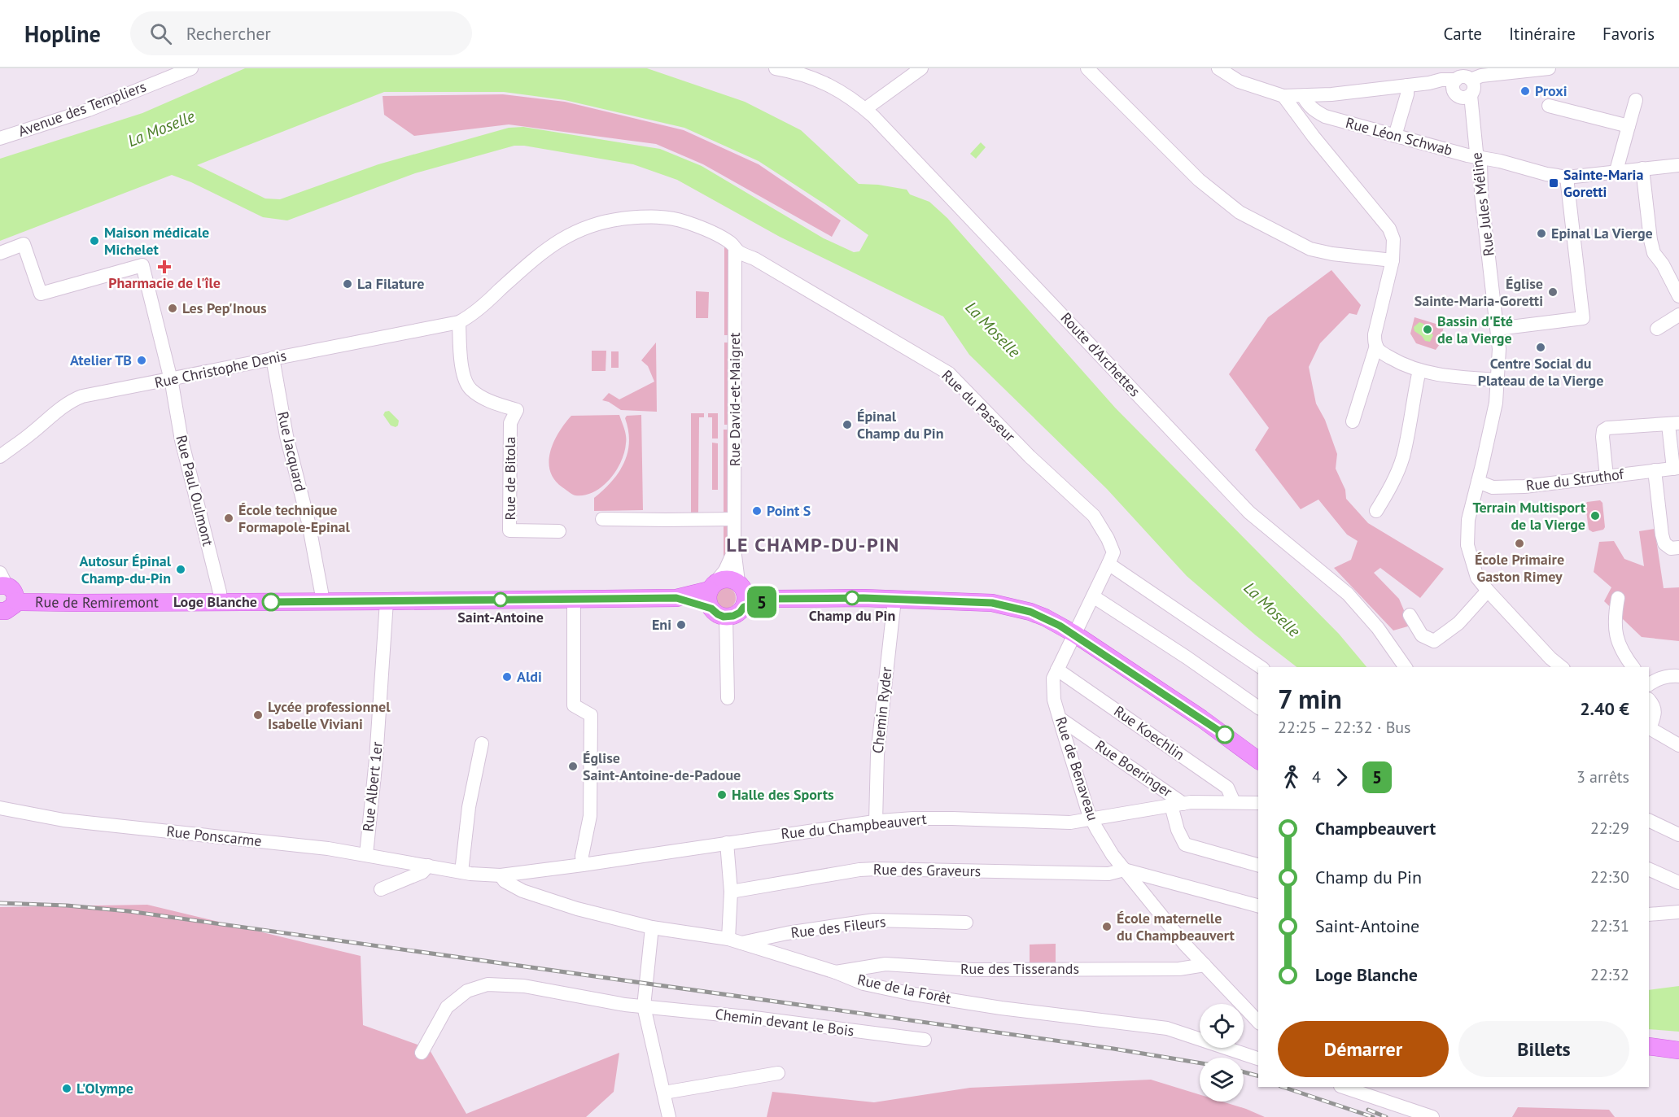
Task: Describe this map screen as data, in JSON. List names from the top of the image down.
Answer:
{
  "streets": {
    "main road": ["Rue de Remiremont"],
    "street": [
      "Avenue des Templiers",
      "Rue Léon Schwab",
      "Rue Jules Méline",
      "Route d'Archettes",
      "Rue Christophe Denis",
      "Rue David-et-Maigret",
      "Rue du Passeur",
      "Rue Jacquard",
      "Rue de Bitola",
      "Rue du Struthof",
      "Rue Paul Oulmont",
      "Chemin Ryder",
      "Rue Koechlin",
      "Rue de Benaveau",
      "Rue Boeringer",
      "Rue Albert 1er",
      "Rue du Champbeauvert",
      "Rue Ponscarme",
      "Rue des Graveurs",
      "Rue des Fileurs",
      "Rue des Tisserands",
      "Rue de la Forêt",
      "Chemin devant le Bois"
    ]
  },
  "crossings": [
    ["Rue Léon Schwab", "Rue Jules Méline"],
    ["Rue Jules Méline", "Rue du Struthof"],
    ["Rue Christophe Denis", "Rue Jacquard"],
    ["Rue Christophe Denis", "Rue de Bitola"],
    ["Rue Christophe Denis", "Rue Paul Oulmont"],
    ["Rue David-et-Maigret", "Rue du Passeur"],
    ["Rue David-et-Maigret", "Rue de Remiremont"],
    ["Rue du Passeur", "Rue de Benaveau"],
    ["Rue Jacquard", "Rue de Remiremont"],
    ["Rue Paul Oulmont", "Rue de Remiremont"],
    ["Rue de Remiremont", "Rue Albert 1er"],
    ["Chemin Ryder", "Rue du Champbeauvert"],
    ["Rue Koechlin", "Rue de Benaveau"],
    ["Rue Koechlin", "Rue du Champbeauvert"],
    ["Rue de Benaveau", "Rue Boeringer"],
    ["Rue de Benaveau", "Rue du Champbeauvert"],
    ["Rue de Benaveau", "Rue des Graveurs"],
    ["Rue de Benaveau", "Rue des Tisserands"],
    ["Rue Boeringer", "Rue du Champbeauvert"],
    ["Rue Albert 1er", "Rue Ponscarme"],
    ["Rue du Champbeauvert", "Rue Ponscarme"],
    ["Rue du Champbeauvert", "Rue de la Forêt"],
    ["Rue des Fileurs", "Rue de la Forêt"],
    ["Rue des Tisserands", "Rue de la Forêt"]
  ],
  "districts": ["LE CHAMP-DU-PIN"],
  "water": ["La Moselle"],
  "places": {
    "other": [
      "Proxi",
      "Epinal La Vierge",
      "Maison médicale Michelet",
      "La Filature",
      "Église Sainte-Maria-Goretti",
      "Les Pep'Inous",
      "Bassin d'Eté de la Vierge",
      "Centre Social du Plateau de la Vierge",
      "Atelier TB",
      "Épinal Champ du Pin",
      "Point S",
      "Terrain Multisport de la Vierge",
      "École technique Formapole-Epinal",
      "École Primaire Gaston Rimey",
      "Autosur Épinal Champ-du-Pin",
      "Champ du Pin",
      "Saint-Antoine",
      "Loge Blanche",
      "Eni",
      "Aldi",
      "Lycée professionnel Isabelle Viviani",
      "Église Saint-Antoine-de-Padoue",
      "Halle des Sports",
      "École maternelle du Champbeauvert",
      "L'Olympe"
    ],
    "transit": ["Sainte-Maria Goretti"],
    "health": ["Pharmacie de l'île"]
  },
  "lines": ["bus line 5"],
  "page": {
    "header": "Hopline",
    "search": "Rechercher",
    "nav": ["Carte", "Itinéraire", "Favoris"],
    "on_map": "5",
    "heading": ["7 min", "22:25 – 22:32 · Bus", "2.40 €"],
    "legs": ["4", "5", "3 arrêts"],
    "list": [
      {
        "name": "Champbeauvert",
        "value": "22:29"
      },
      {
        "name": "Champ du Pin",
        "value": "22:30"
      },
      {
        "name": "Saint-Antoine",
        "value": "22:31"
      },
      {
        "name": "Loge Blanche",
        "value": "22:32"
      }
    ],
    "buttons": ["Démarrer", "Billets"]
  }
}
